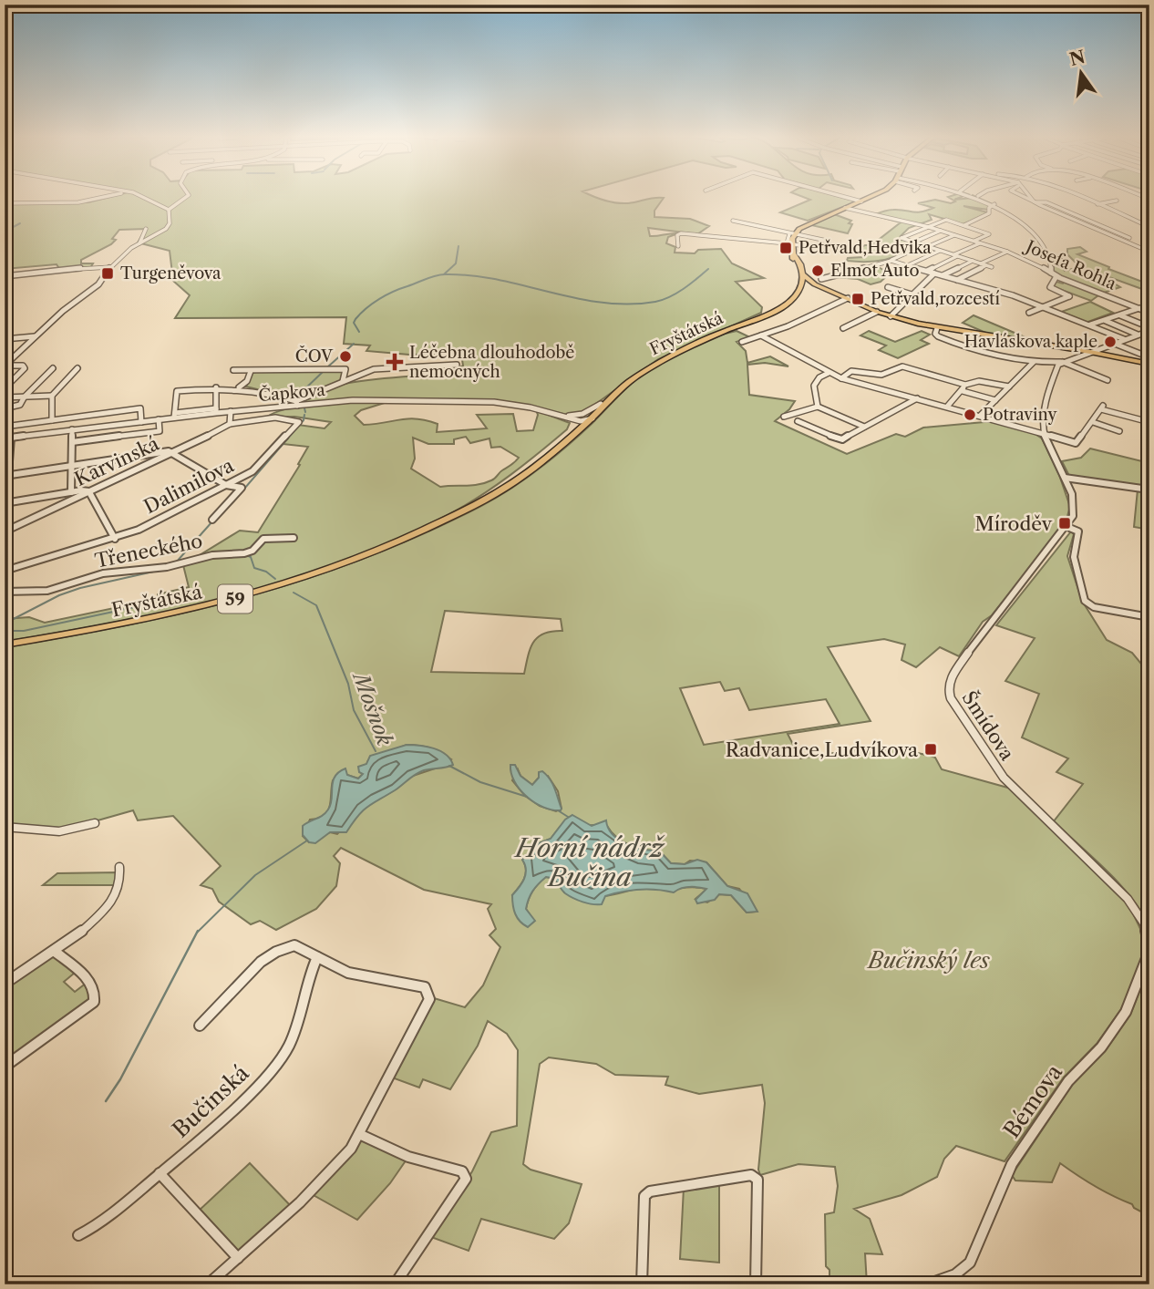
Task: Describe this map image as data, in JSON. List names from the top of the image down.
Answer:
{
  "streets": {
    "main road": ["Fryštátská", "59"],
    "street": [
      "Josefa Rohla",
      "Čapkova",
      "Karvinská",
      "Dalimilova",
      "Třeneckého",
      "Šmídova",
      "Bučinská",
      "Bémova"
    ]
  },
  "crossings": [
    ["Fryštátská", "Čapkova"],
    ["Fryštátská", "59"],
    ["Karvinská", "Dalimilova"],
    ["Šmídova", "Bémova"]
  ],
  "water": ["Mošnok", "Horní nádrž Bučina"],
  "parks": ["Bučinský les"],
  "places": {
    "transit": [
      "Petřvald,Hedvika",
      "Turgeněvova",
      "Petřvald,rozcestí",
      "Míroděv",
      "Radvanice,Ludvíkova"
    ],
    "other": [
      "Elmot Auto",
      "Havláskova kaple",
      "ČOV",
      "Potraviny"
    ],
    "health": ["Léčebna dlouhodobě nemocných"]
  },
  "north": "top"
}
